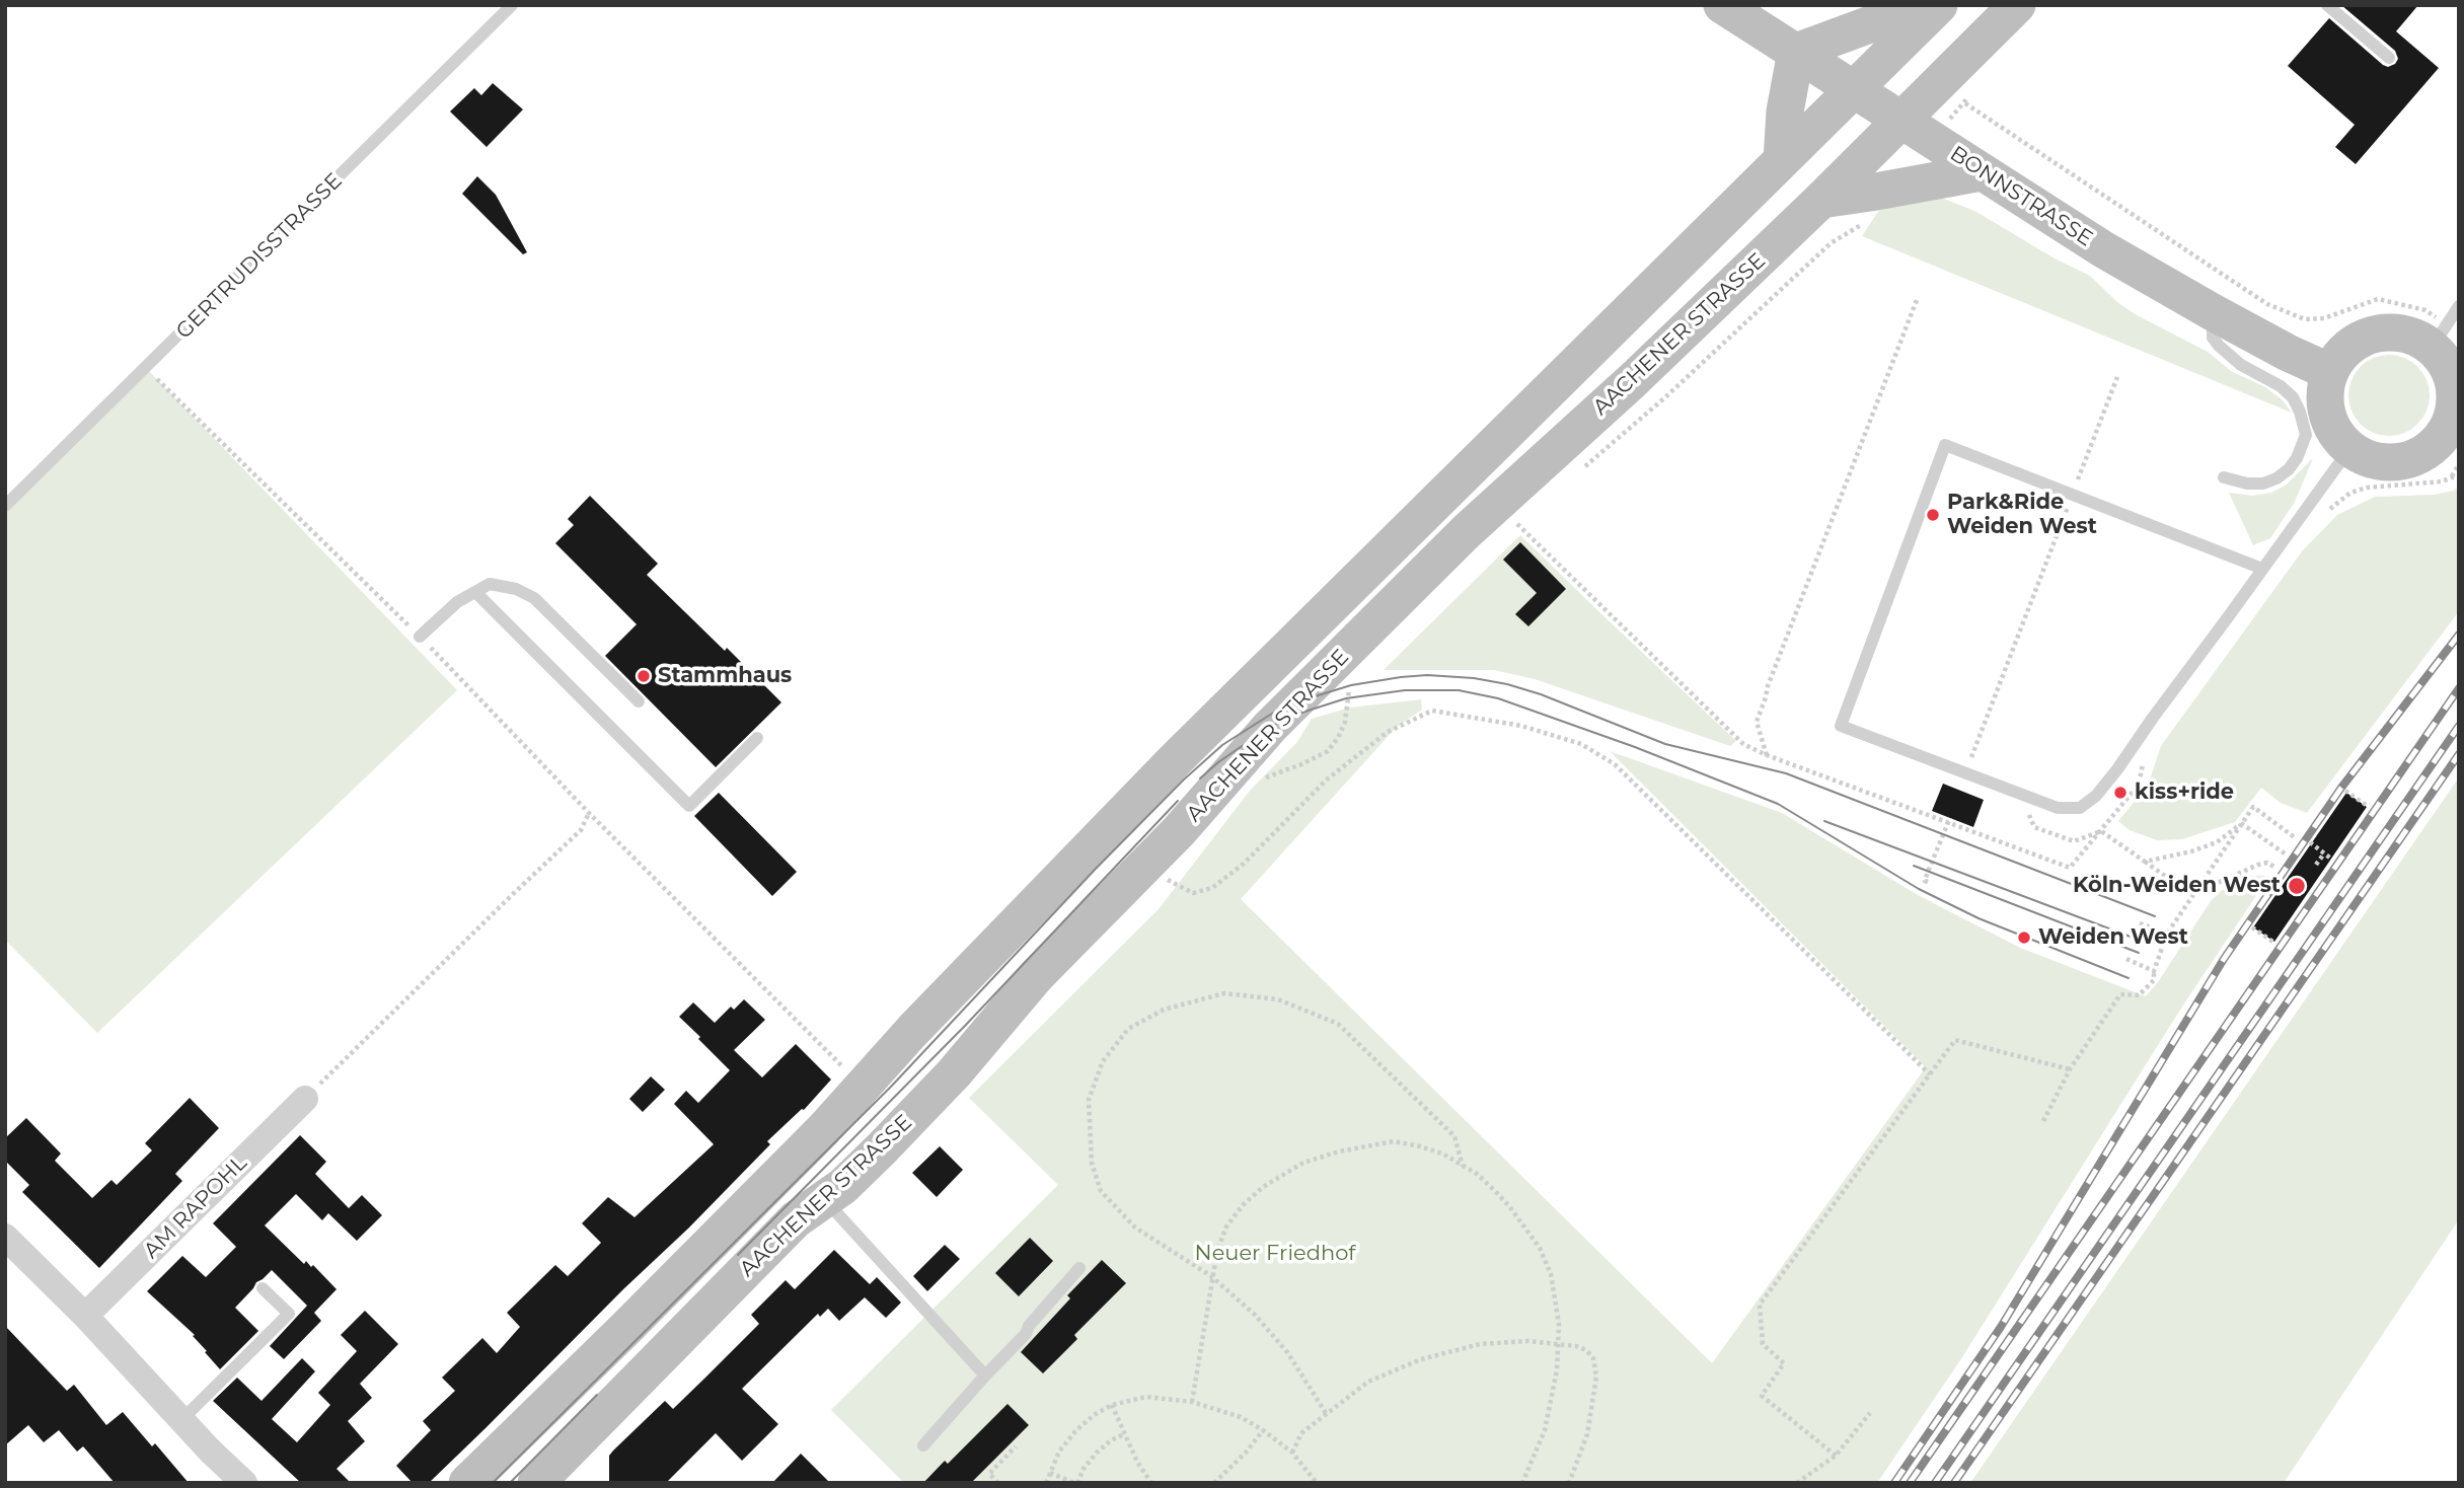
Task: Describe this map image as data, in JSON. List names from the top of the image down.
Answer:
{
  "streets": {
    "main road": ["BONNSTRASSE", "AACHENER STRASSE"],
    "street": ["AM RAPOHL"],
    "lane": ["GERTRUDISSTRASSE"]
  },
  "crossings": [
    ["BONNSTRASSE", "AACHENER STRASSE"]
  ],
  "parks": ["Neuer Friedhof"],
  "places": [
    "Park&Ride Weiden West",
    "Stammhaus",
    "kiss+ride",
    "Köln-Weiden West",
    "Weiden West"
  ]
}
